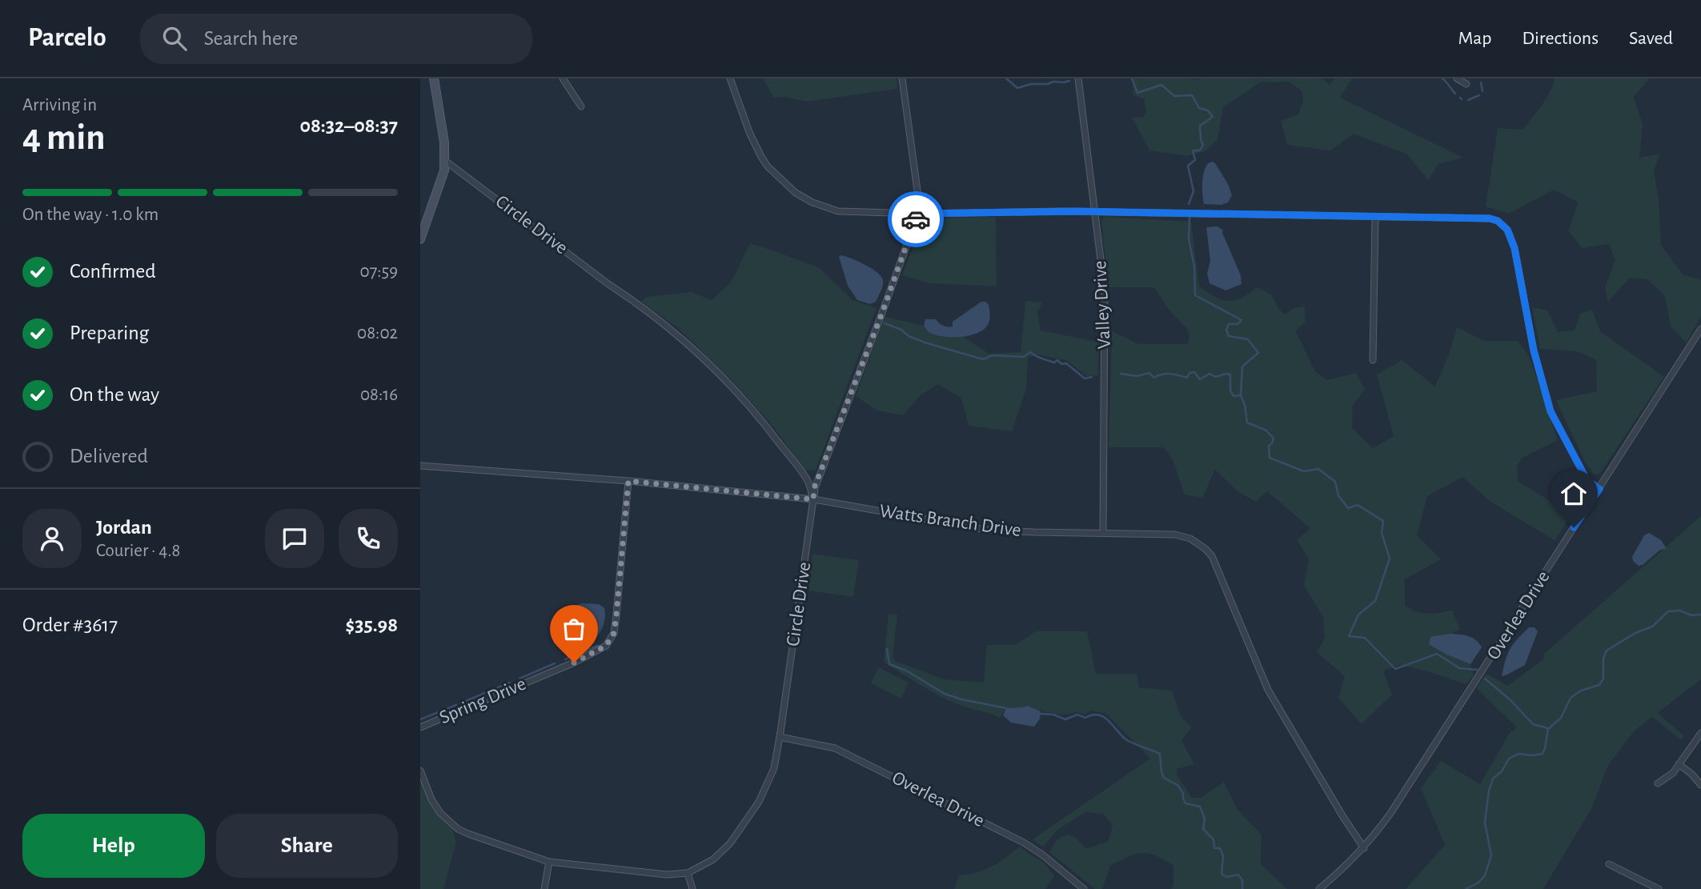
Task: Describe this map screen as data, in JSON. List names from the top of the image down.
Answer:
{
  "streets": {
    "street": [
      "Circle Drive",
      "Valley Drive",
      "Watts Branch Drive",
      "Overlea Drive",
      "Spring Drive"
    ]
  },
  "crossings": [
    ["Circle Drive", "Watts Branch Drive"],
    ["Circle Drive", "Overlea Drive"],
    ["Valley Drive", "Watts Branch Drive"],
    ["Watts Branch Drive", "Overlea Drive"],
    ["Watts Branch Drive", "Spring Drive"]
  ],
  "page": {
    "header": "Parcelo",
    "search": "Search here",
    "nav": ["Map", "Directions", "Saved"],
    "heading": ["4 min", "Arriving in", "08:32–08:37"],
    "panel": [
      "Jordan",
      "Courier · 4.8",
      "Order #3617",
      "$35.98"
    ],
    "bar": "On the way · 1.0 km",
    "list": [
      ["Confirmed", "07:59"],
      ["Preparing", "08:02"],
      ["On the way", "08:16"],
      "Delivered"
    ],
    "buttons": ["Help", "Share"]
  }
}
